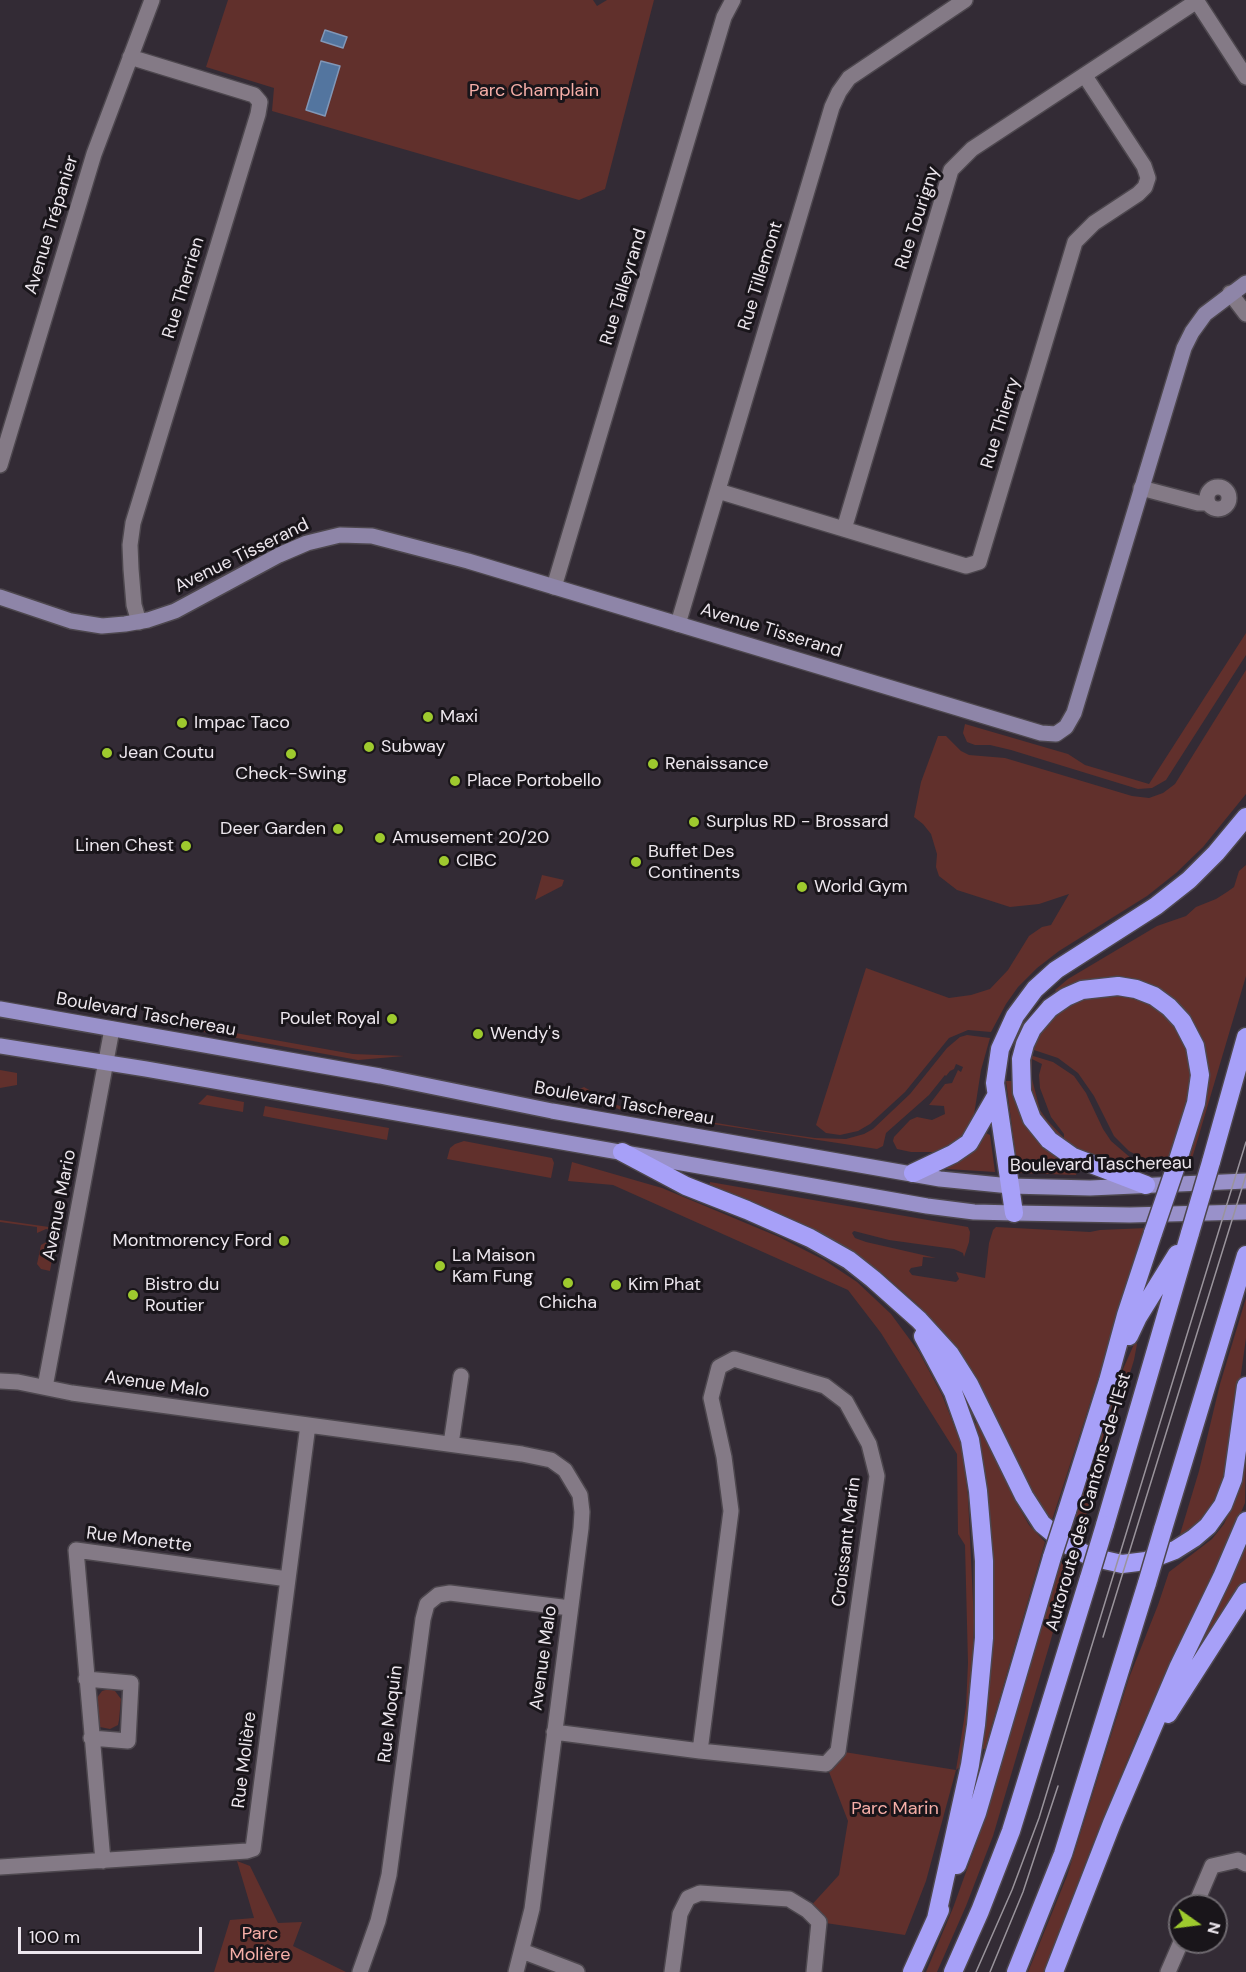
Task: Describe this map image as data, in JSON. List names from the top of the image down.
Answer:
{
  "streets": {
    "highway": ["Autoroute des Cantons-de-l'Est"],
    "main road": ["Boulevard Taschereau"],
    "street": [
      "Rue Tourigny",
      "Avenue Trépanier",
      "Rue Tillemont",
      "Rue Talleyrand",
      "Rue Therrien",
      "Rue Thierry",
      "Avenue Tisserand",
      "Avenue Mario",
      "Avenue Malo",
      "Rue Monette",
      "Croissant Marin",
      "Rue Moquin",
      "Rue Molière"
    ]
  },
  "crossings": [
    ["Rue Tourigny", "Rue Thierry"],
    ["Avenue Trépanier", "Rue Therrien"],
    ["Rue Tillemont", "Rue Thierry"],
    ["Rue Tillemont", "Avenue Tisserand"],
    ["Rue Talleyrand", "Avenue Tisserand"],
    ["Rue Therrien", "Avenue Tisserand"],
    ["Boulevard Taschereau", "Avenue Mario"],
    ["Avenue Mario", "Avenue Malo"],
    ["Avenue Malo", "Croissant Marin"],
    ["Avenue Malo", "Rue Moquin"],
    ["Avenue Malo", "Rue Molière"],
    ["Rue Monette", "Rue Molière"]
  ],
  "parks": ["Parc Champlain", "Parc Marin", "Parc Molière"],
  "places": [
    "Maxi",
    "Impac Taco",
    "Subway",
    "Jean Coutu",
    "Check-Swing",
    "Renaissance",
    "Place Portobello",
    "Surplus RD - Brossard",
    "Deer Garden",
    "Amusement 20/20",
    "Linen Chest",
    "CIBC",
    "Buffet Des Continents",
    "World Gym",
    "Poulet Royal",
    "Wendy's",
    "Montmorency Ford",
    "La Maison Kam Fung",
    "Chicha",
    "Kim Phat",
    "Bistro du Routier"
  ],
  "scale_bar": "100 m",
  "north": "right"
}
